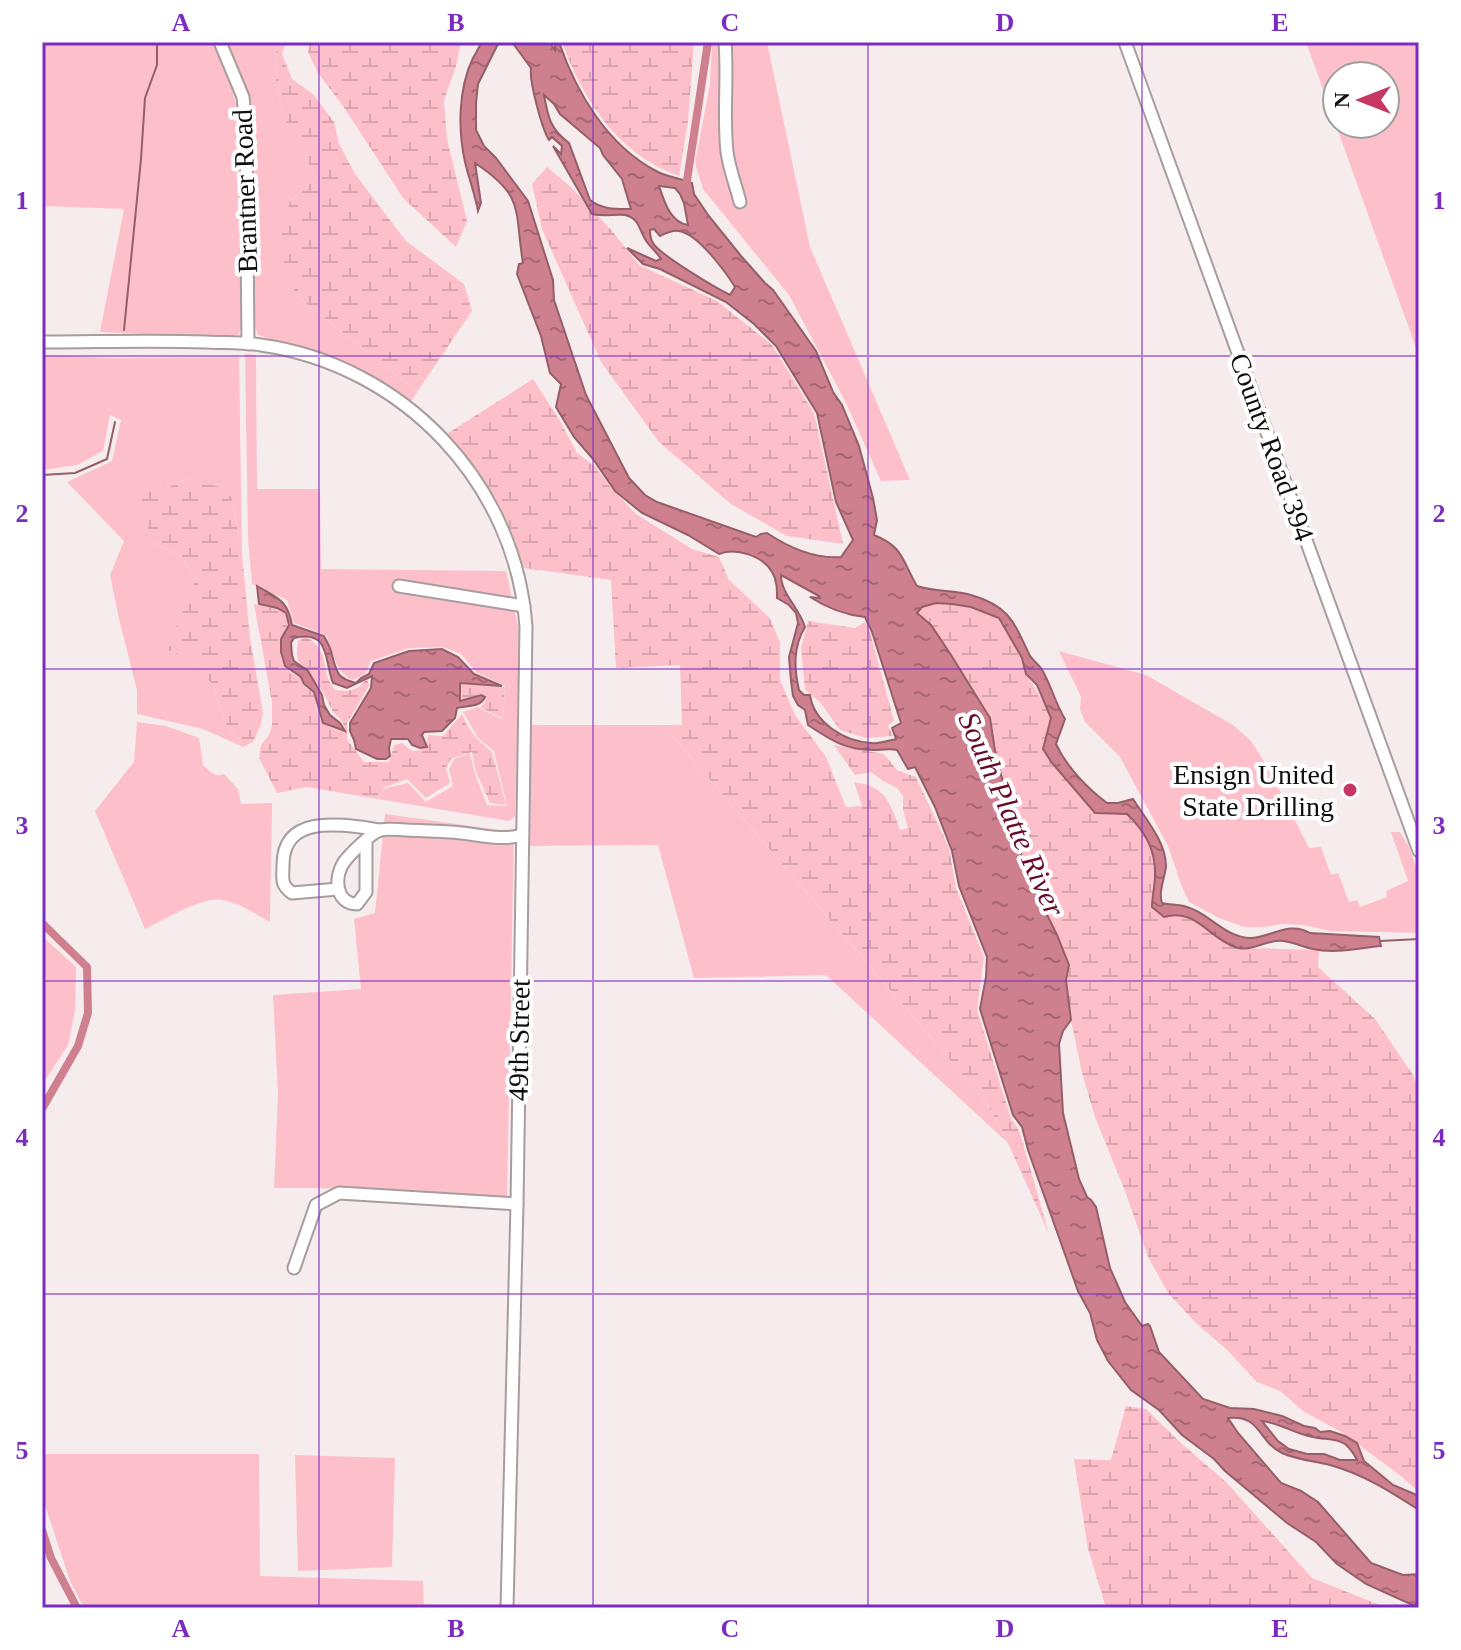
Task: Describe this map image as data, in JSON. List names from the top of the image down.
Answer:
{
  "streets": {
    "street": ["Brantner Road", "County Road 394", "49th Street"]
  },
  "crossings": [
    ["Brantner Road", "49th Street"]
  ],
  "water": ["South Platte River"],
  "places": ["Ensign United State Drilling"],
  "north": "left",
  "grid": {
    "columns": [
      "A",
      "B",
      "C",
      "D",
      "E"
    ],
    "rows": [
      "1",
      "2",
      "3",
      "4",
      "5"
    ]
  }
}
